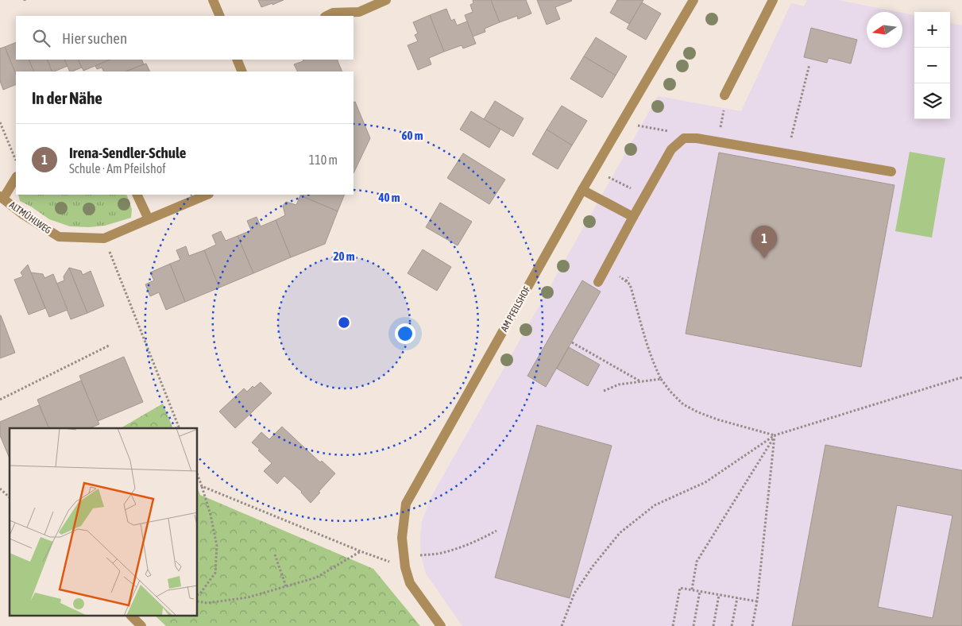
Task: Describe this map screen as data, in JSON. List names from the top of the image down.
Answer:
{
  "streets": {
    "street": ["ALTMÜHLWEG", "AM PFEILSHOF"]
  },
  "north": "left",
  "page": {
    "map_buttons": ["+", "−"],
    "search": "Hier suchen",
    "heading": "In der Nähe",
    "list": [
      {
        "mark": "1",
        "name": "Irena-Sendler-Schule",
        "note": "Schule · Am Pfeilshof",
        "value": "110 m"
      }
    ],
    "pins": "1"
  },
  "rings": ["60 m", "40 m", "20 m"]
}
